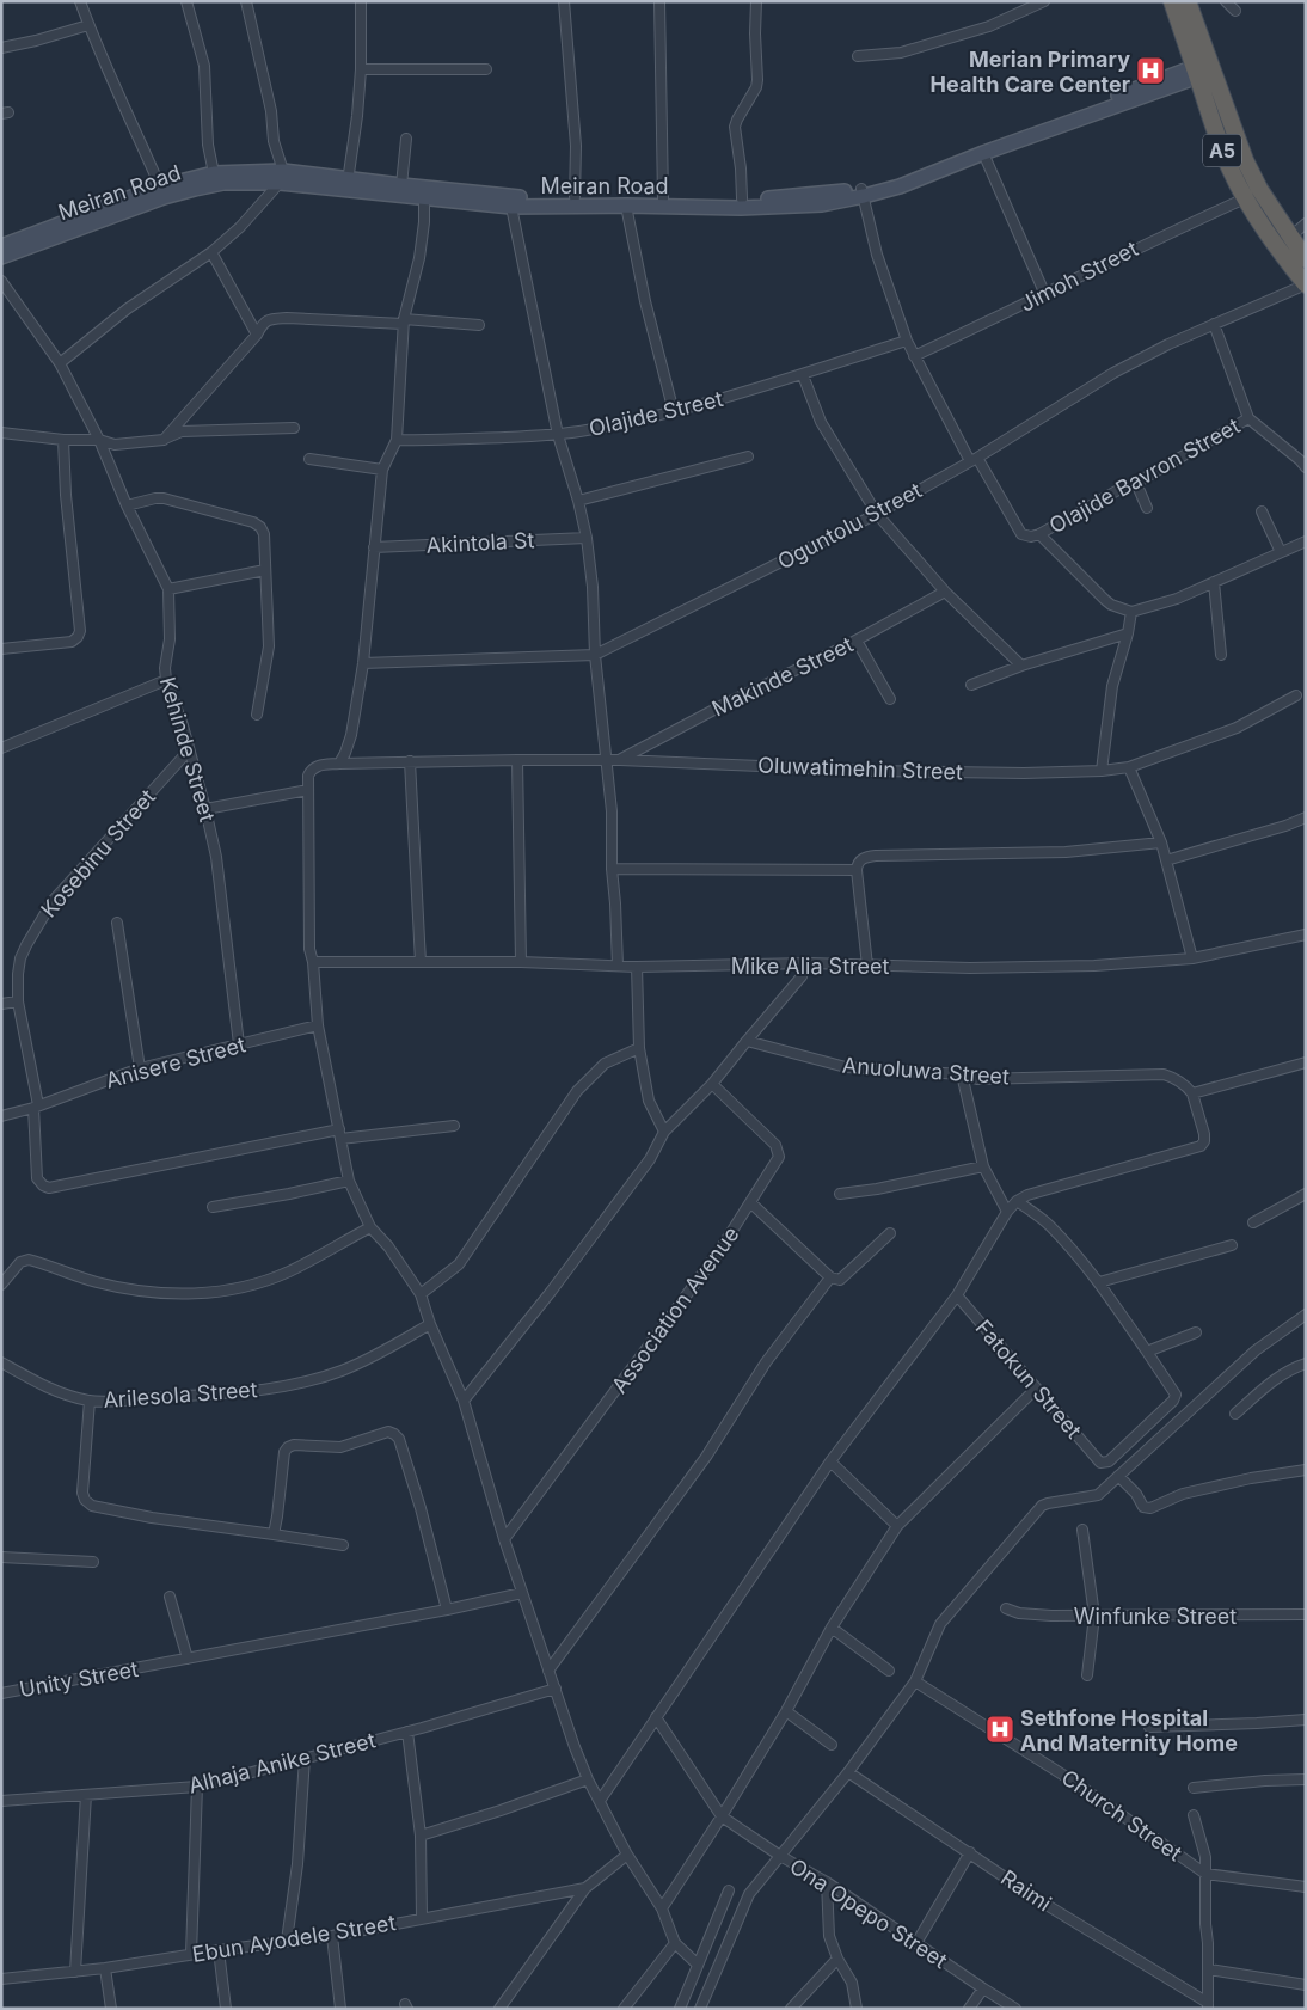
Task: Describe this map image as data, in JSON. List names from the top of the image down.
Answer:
{
  "streets": {
    "highway": ["A5"],
    "main road": ["Meiran Road"],
    "street": [
      "Jimoh Street",
      "Olajide Street",
      "Olajide Bavron Street",
      "Oguntolu Street",
      "Akintola St",
      "Makinde Street",
      "Kehinde Street",
      "Oluwatimehin Street",
      "Kosebinu Street",
      "Mike Alia Street",
      "Anisere Street",
      "Anuoluwa Street",
      "Association Avenue",
      "Fatokun Street",
      "Arilesola Street",
      "Winfunke Street",
      "Unity Street",
      "Alhaja Anike Street",
      "Church Street",
      "Raimi",
      "Ona Opepo Street",
      "Ebun Ayodele Street"
    ]
  },
  "crossings": [
    ["A5", "Meiran Road"],
    ["A5", "Jimoh Street"],
    ["A5", "Oguntolu Street"],
    ["Olajide Bavron Street", "Oguntolu Street"],
    ["Makinde Street", "Oluwatimehin Street"],
    ["Kehinde Street", "Kosebinu Street"],
    ["Kehinde Street", "Anisere Street"],
    ["Kosebinu Street", "Anisere Street"]
  ],
  "places": {
    "hospital": ["Merian Primary Health Care Center", "Sethfone Hospital And Maternity Home"]
  }
}
